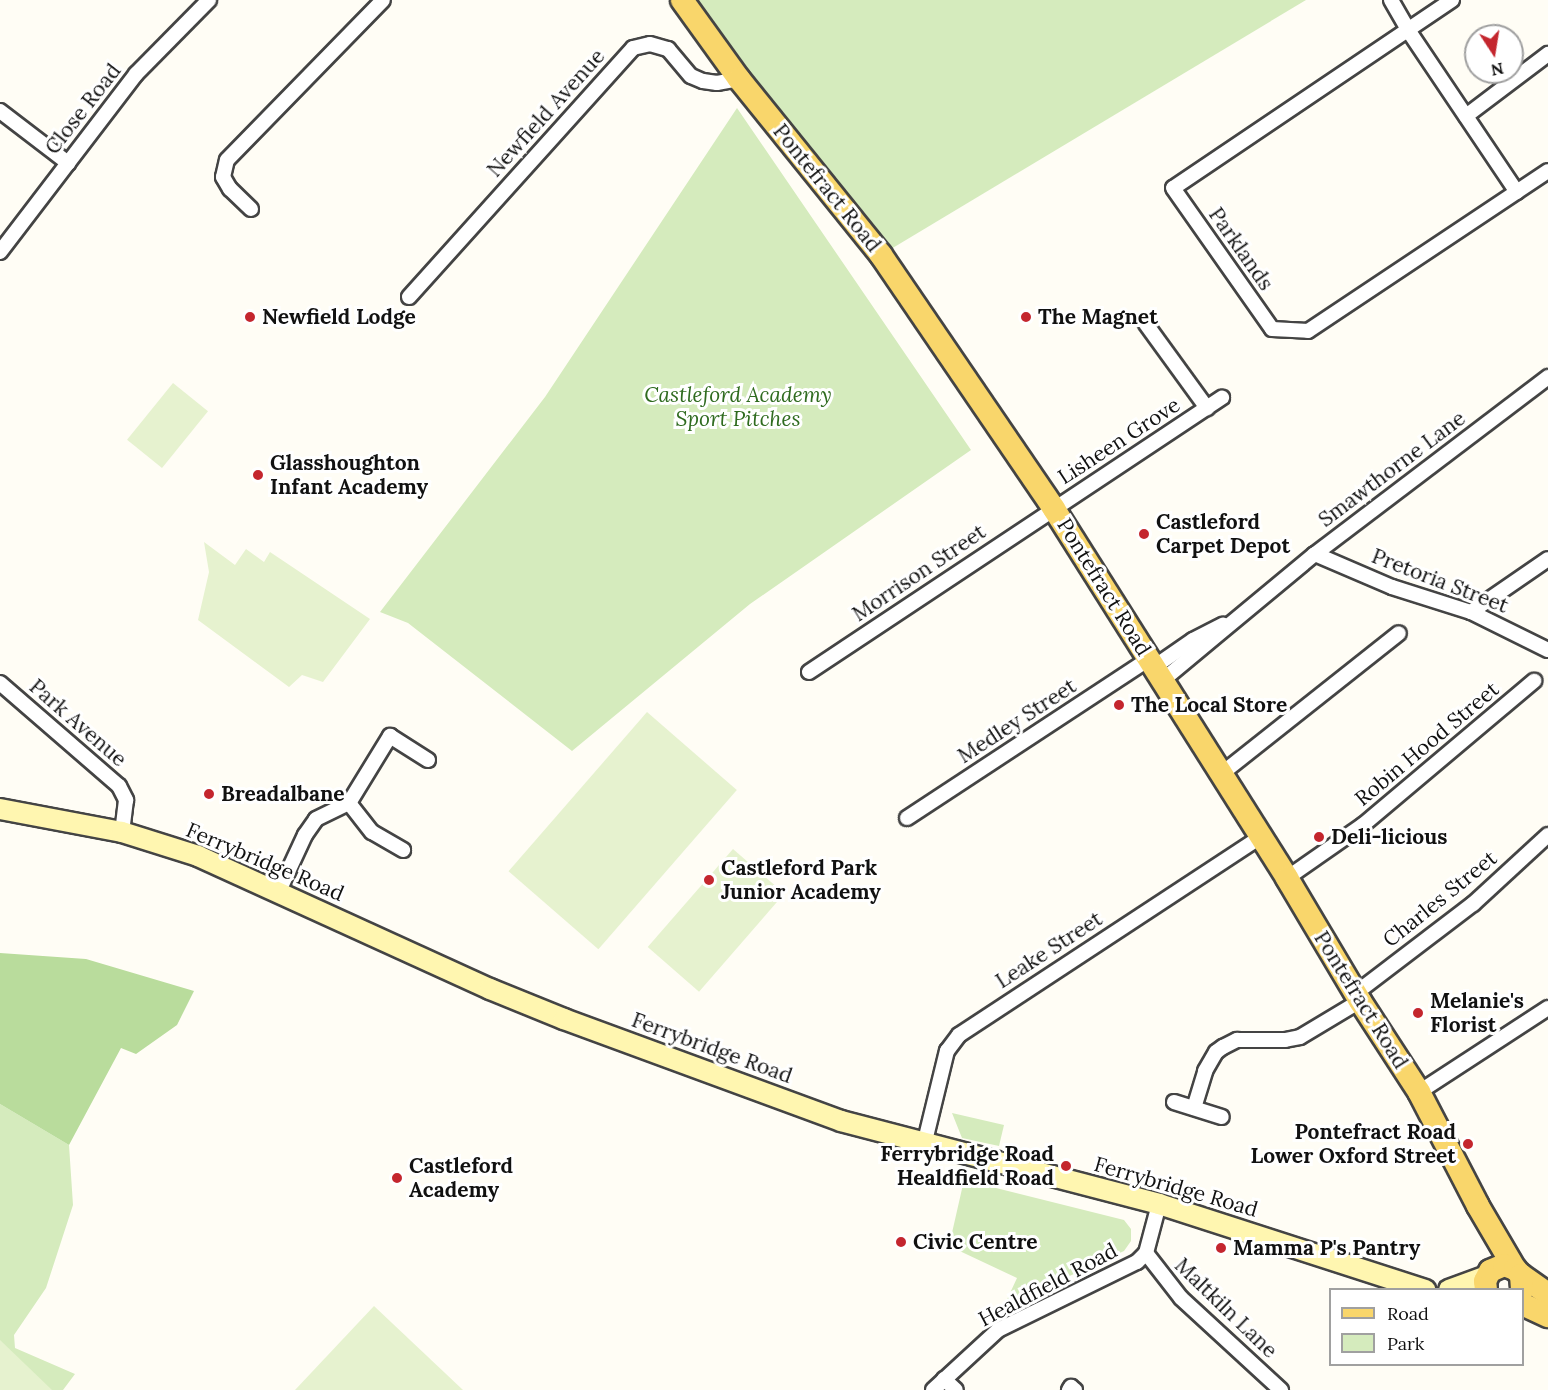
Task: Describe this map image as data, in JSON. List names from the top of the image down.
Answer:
{
  "streets": {
    "main road": ["Pontefract Road"],
    "street": [
      "Close Road",
      "Newfield Avenue",
      "Parklands",
      "Lisheen Grove",
      "Smawthorne Lane",
      "Morrison Street",
      "Pretoria Street",
      "Medley Street",
      "Park Avenue",
      "Robin Hood Street",
      "Ferrybridge Road",
      "Charles Street",
      "Leake Street",
      "Healdfield Road",
      "Maltkiln Lane"
    ]
  },
  "crossings": [
    ["Newfield Avenue", "Pontefract Road"],
    ["Pontefract Road", "Lisheen Grove"],
    ["Pontefract Road", "Smawthorne Lane"],
    ["Pontefract Road", "Morrison Street"],
    ["Pontefract Road", "Medley Street"],
    ["Pontefract Road", "Robin Hood Street"],
    ["Pontefract Road", "Charles Street"],
    ["Pontefract Road", "Leake Street"],
    ["Lisheen Grove", "Morrison Street"],
    ["Smawthorne Lane", "Pretoria Street"],
    ["Smawthorne Lane", "Medley Street"],
    ["Park Avenue", "Ferrybridge Road"],
    ["Ferrybridge Road", "Leake Street"],
    ["Ferrybridge Road", "Healdfield Road"],
    ["Healdfield Road", "Maltkiln Lane"]
  ],
  "parks": ["Castleford Academy Sport Pitches"],
  "places": [
    "Newfield Lodge",
    "The Magnet",
    "Glasshoughton Infant Academy",
    "Castleford Carpet Depot",
    "The Local Store",
    "Breadalbane",
    "Deli-licious",
    "Castleford Park Junior Academy",
    "Melanie's Florist",
    "Pontefract Road Lower Oxford Street",
    "Ferrybridge Road Healdfield Road",
    "Castleford Academy",
    "Civic Centre",
    "Mamma P's Pantry"
  ],
  "legend": ["Road", "Park"],
  "north": "bottom"
}
